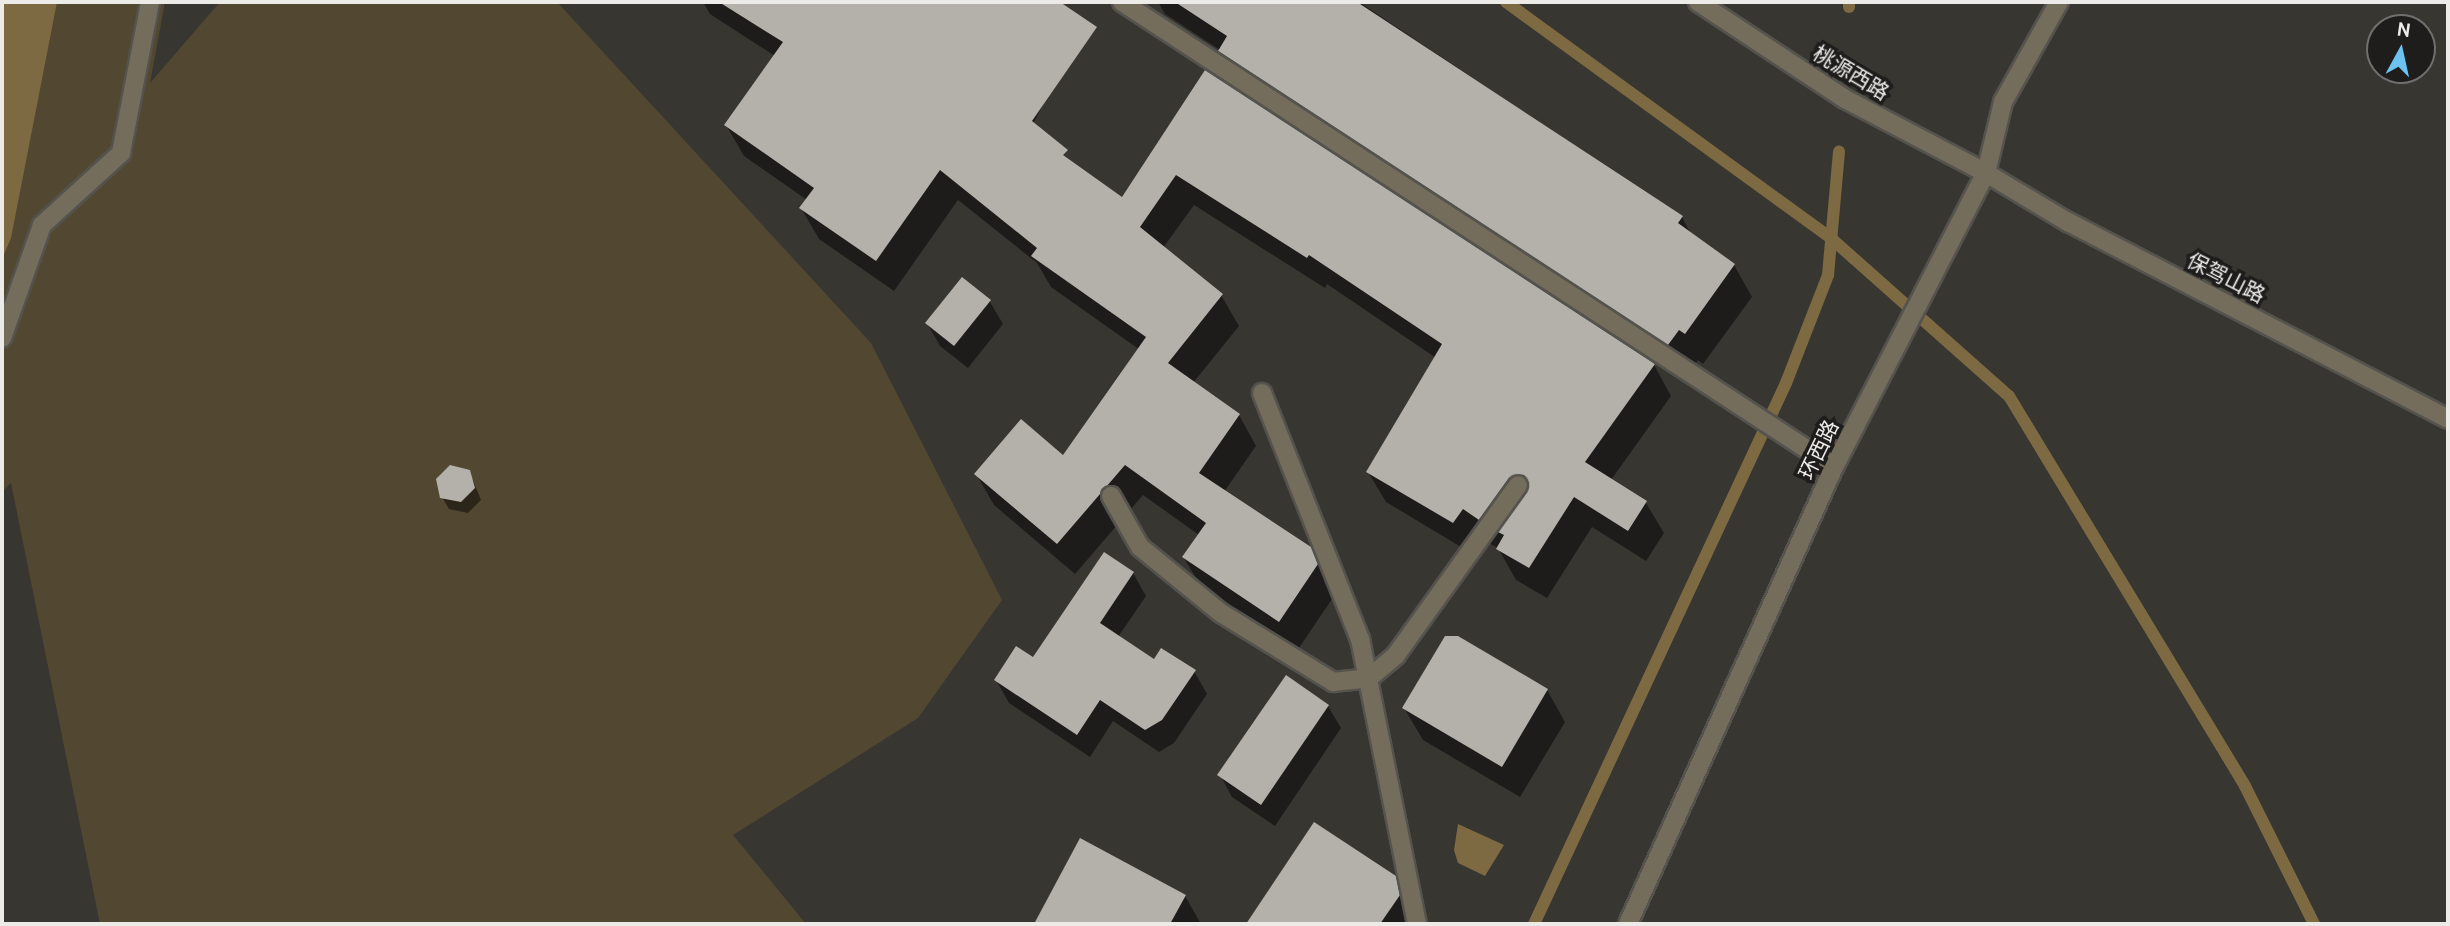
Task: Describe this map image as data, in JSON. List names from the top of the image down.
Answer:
{
  "streets": {
    "street": ["桃源西路", "保驾山路", "环西路"]
  },
  "crossings": [
    ["桃源西路", "保驾山路"],
    ["桃源西路", "环西路"],
    ["保驾山路", "环西路"]
  ],
  "north": "top"
}
